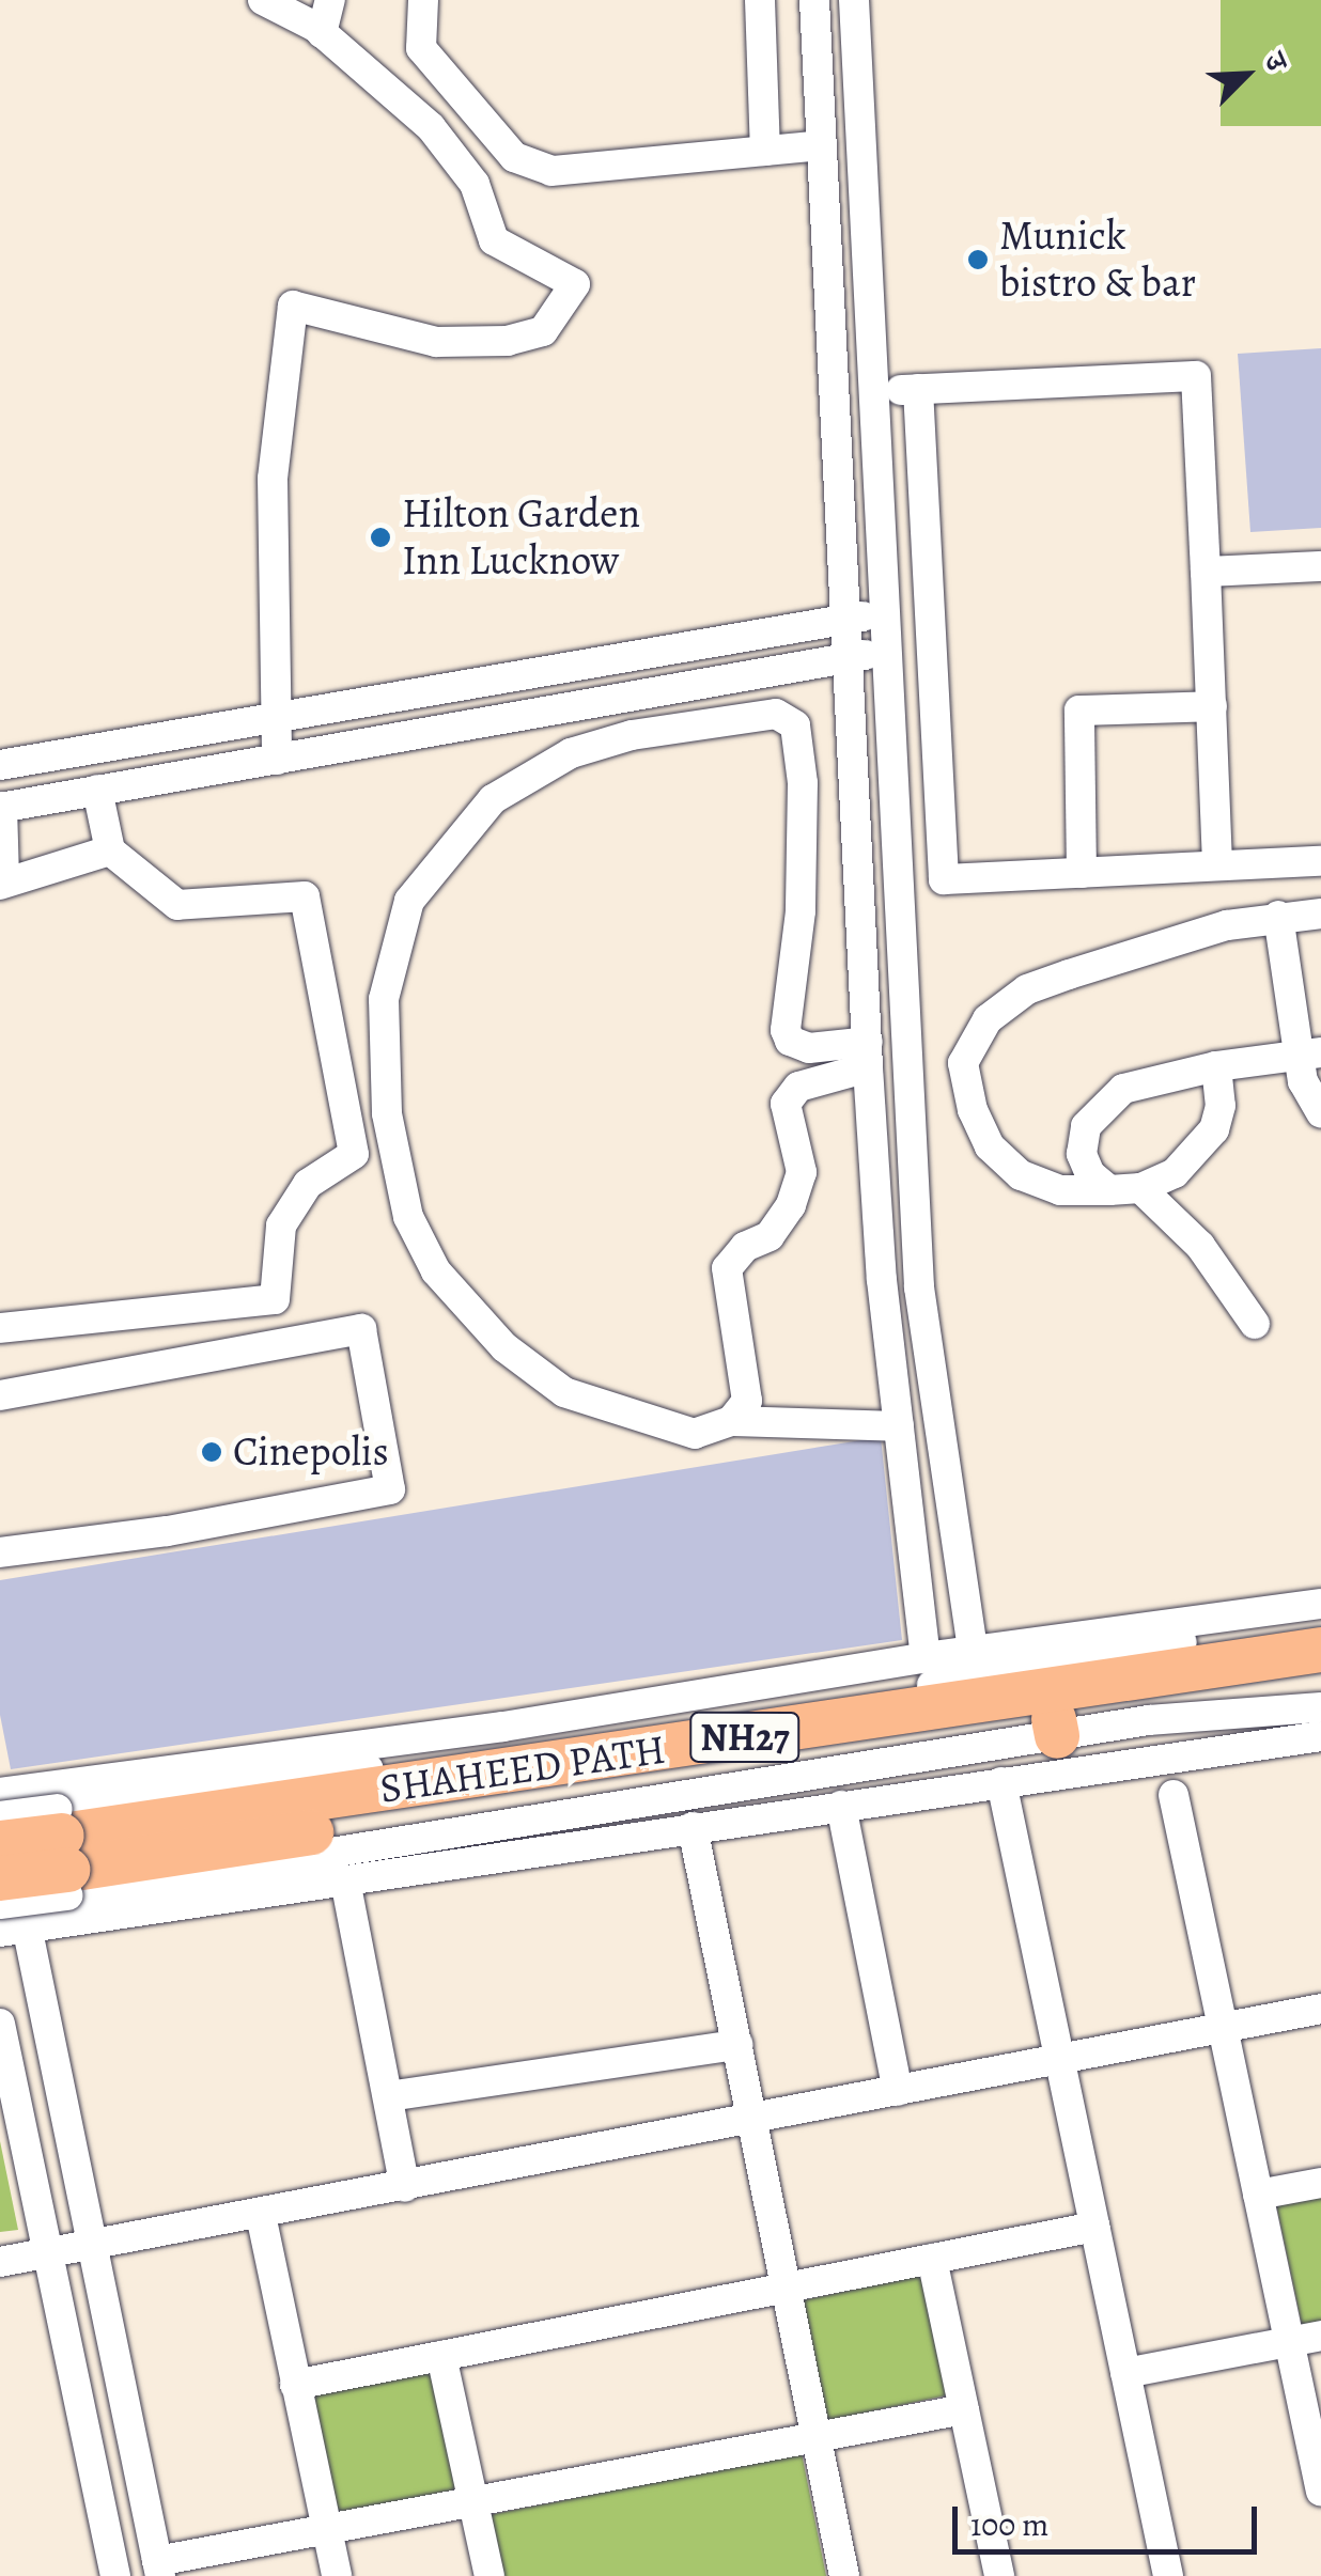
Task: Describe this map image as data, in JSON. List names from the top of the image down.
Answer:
{
  "streets": {
    "highway": ["NH27", "SHAHEED PATH"]
  },
  "crossings": [
    ["NH27", "SHAHEED PATH"]
  ],
  "places": ["Munick bistro & bar", "Hilton Garden Inn Lucknow", "Cinepolis"],
  "scale_bar": "100 m",
  "north": "top right"
}
